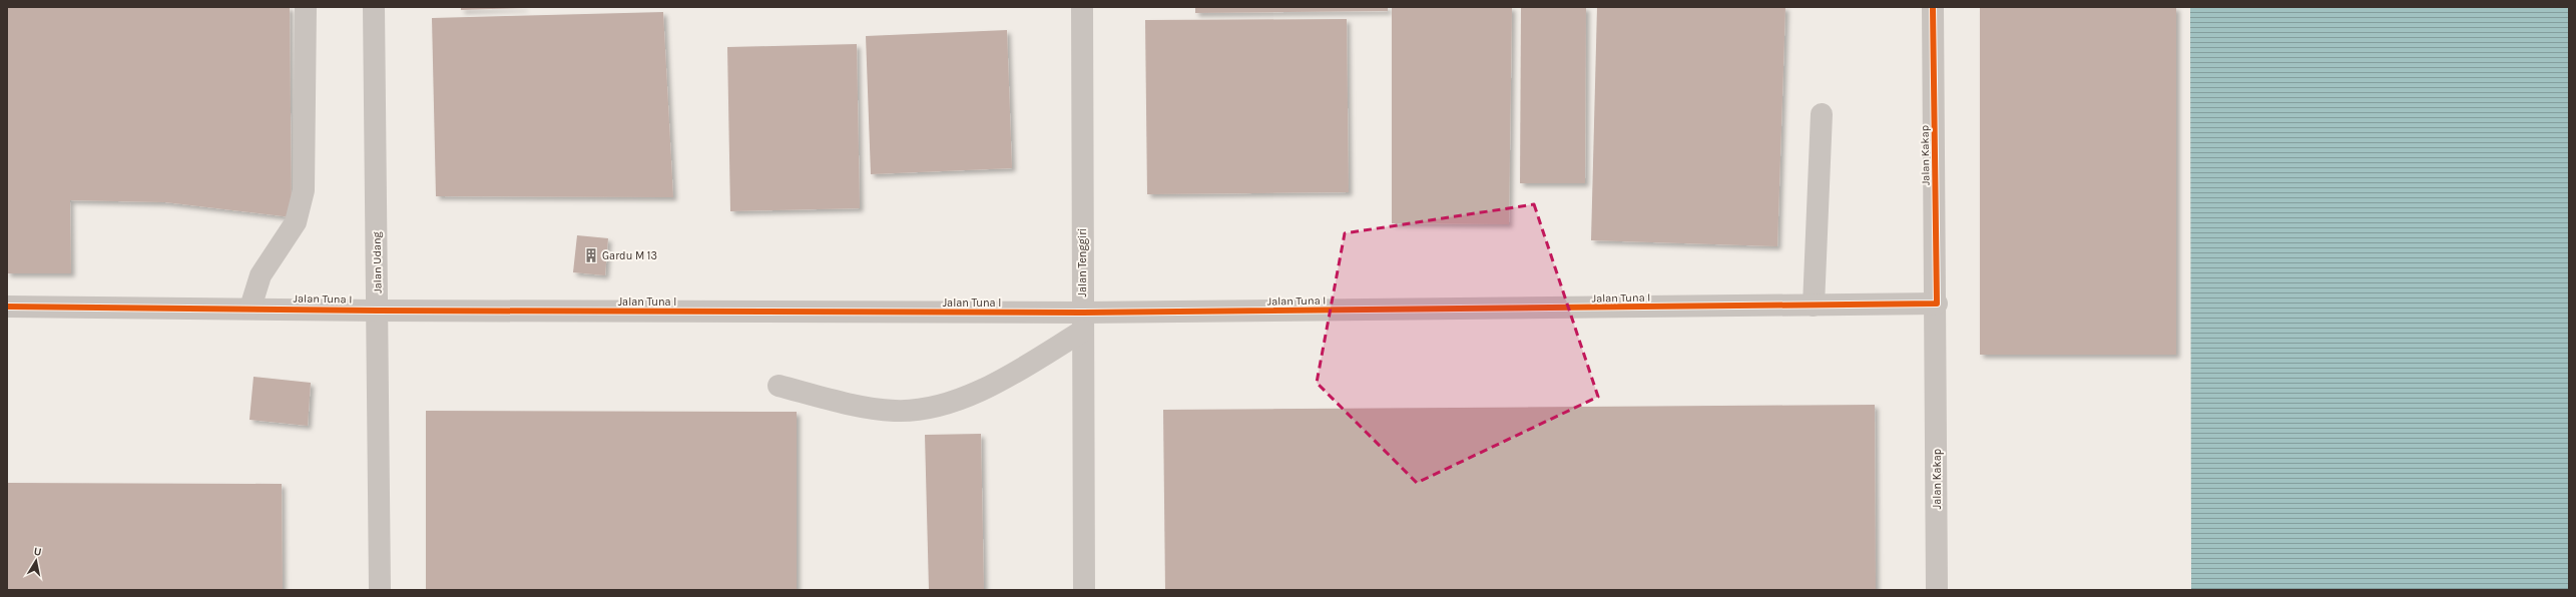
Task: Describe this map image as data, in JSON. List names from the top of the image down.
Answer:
{
  "streets": {
    "street": [
      "Jalan Kakap",
      "Jalan Udang",
      "Jalan Tenggiri",
      "Jalan Tuna I"
    ]
  },
  "crossings": [
    ["Jalan Kakap", "Jalan Tuna I"],
    ["Jalan Udang", "Jalan Tuna I"],
    ["Jalan Tenggiri", "Jalan Tuna I"]
  ],
  "places": {
    "building": ["Gardu M 13"]
  },
  "north": "top"
}
